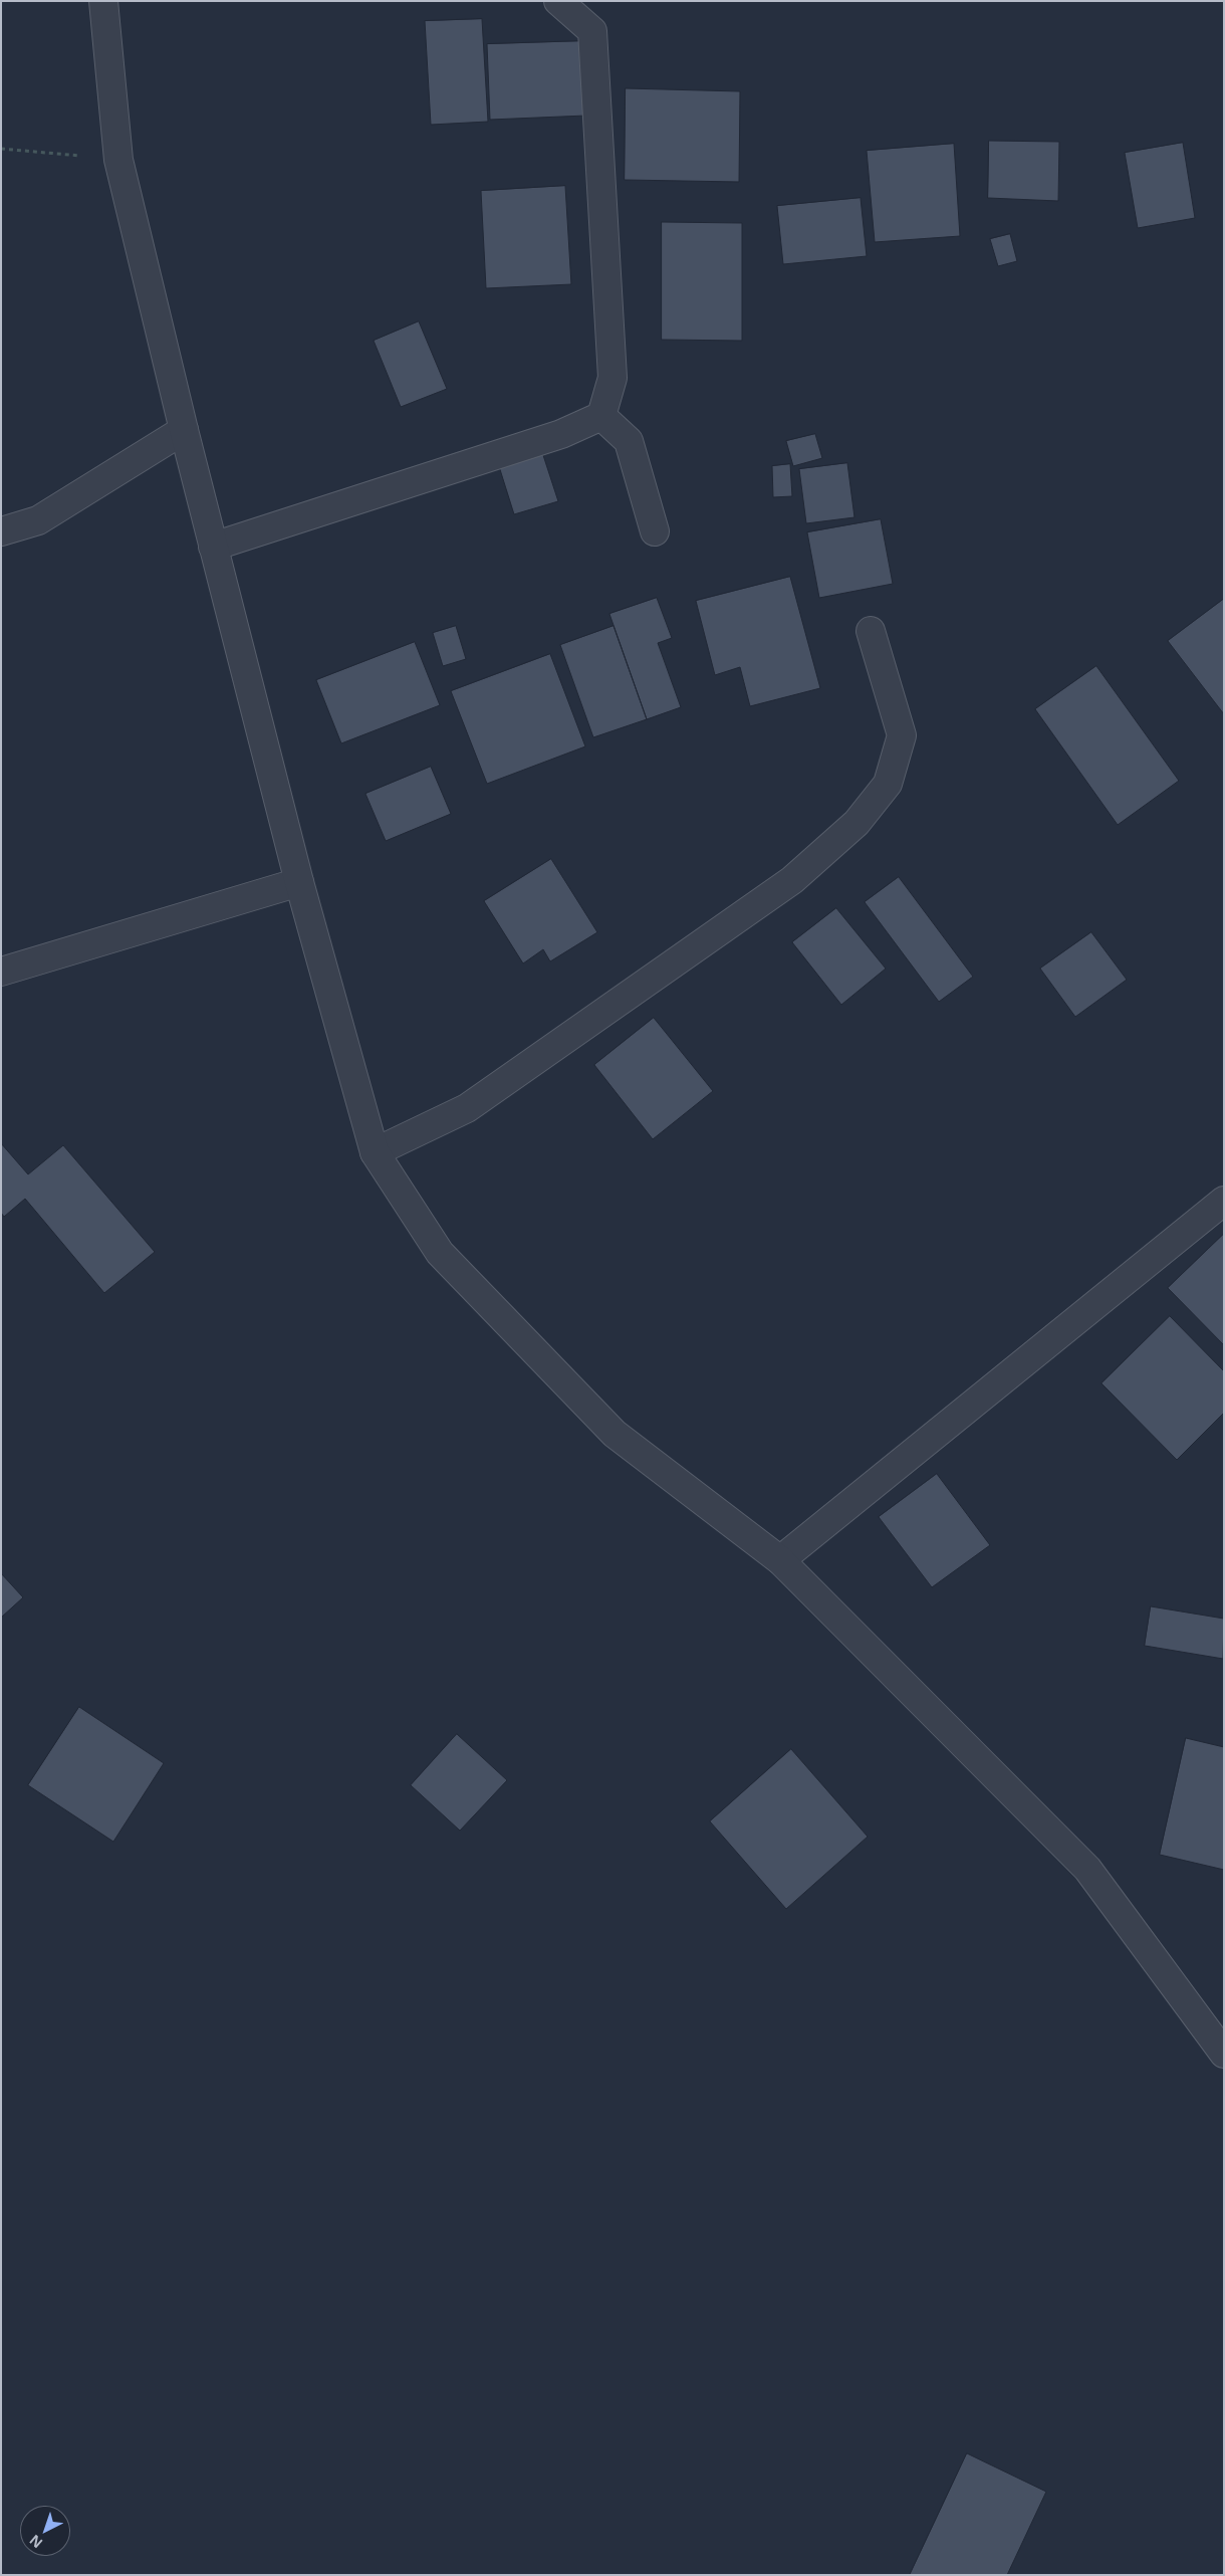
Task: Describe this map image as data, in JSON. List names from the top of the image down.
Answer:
{
  "north": "bottom left"
}
